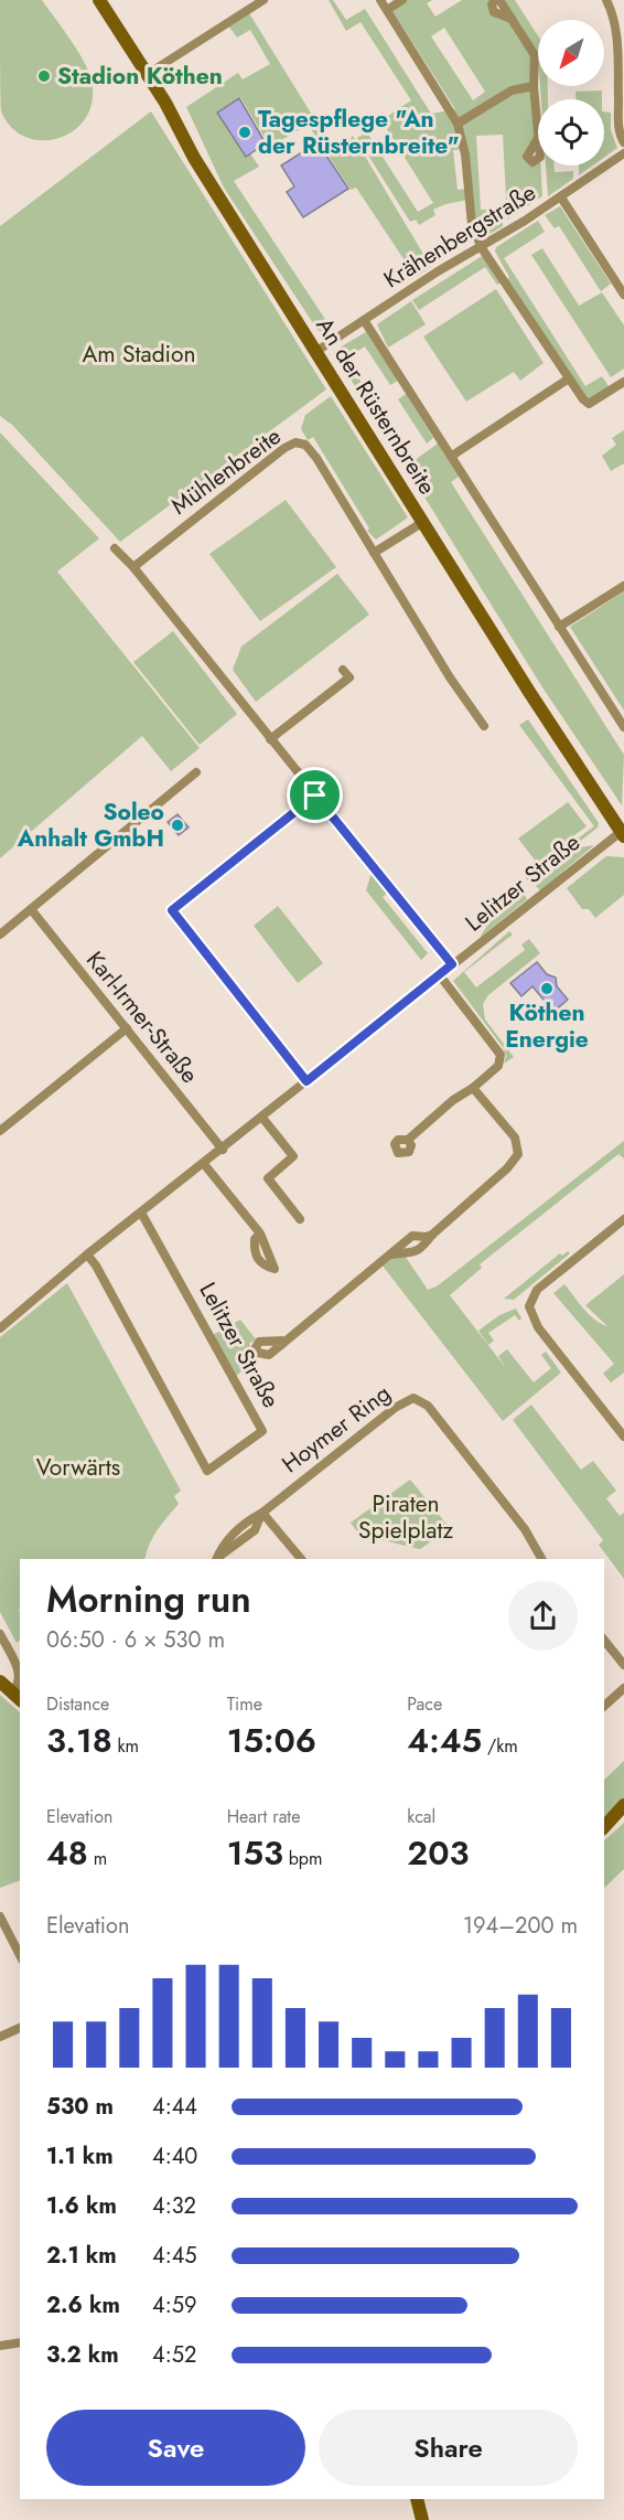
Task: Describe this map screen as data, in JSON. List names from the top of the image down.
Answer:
{
  "streets": {
    "main road": ["An der Rüsternbreite"],
    "street": [
      "Krähenbergstraße",
      "Mühlenbreite",
      "Lelitzer Straße",
      "Karl-Irmer-Straße",
      "Hoymer Ring"
    ]
  },
  "crossings": [
    ["Krähenbergstraße", "An der Rüsternbreite"],
    ["An der Rüsternbreite", "Lelitzer Straße"],
    ["Lelitzer Straße", "Karl-Irmer-Straße"]
  ],
  "parks": ["Am Stadion", "Vorwärts", "Piraten Spielplatz"],
  "places": [
    "Stadion Köthen",
    "Tagespflege \"An der Rüsternbreite\"",
    "Soleo Anhalt GmbH",
    "Köthen Energie"
  ],
  "north": "bottom left",
  "page": {
    "heading": ["Morning run", "06:50 · 6 × 530 m"],
    "stats": [
      ["Distance", "3.18 km"],
      ["Time", "15:06"],
      ["Pace", "4:45 /km"],
      ["Elevation", "48 m"],
      ["Heart rate", "153 bpm"],
      ["kcal", "203"]
    ],
    "chart": ["Elevation", "194–200 m"],
    "list": [
      {
        "name": "530 m",
        "note": "4:44"
      },
      {
        "name": "1.1 km",
        "note": "4:40"
      },
      {
        "name": "1.6 km",
        "note": "4:32"
      },
      {
        "name": "2.1 km",
        "note": "4:45"
      },
      {
        "name": "2.6 km",
        "note": "4:59"
      },
      {
        "name": "3.2 km",
        "note": "4:52"
      }
    ],
    "buttons": ["Save", "Share"]
  }
}
